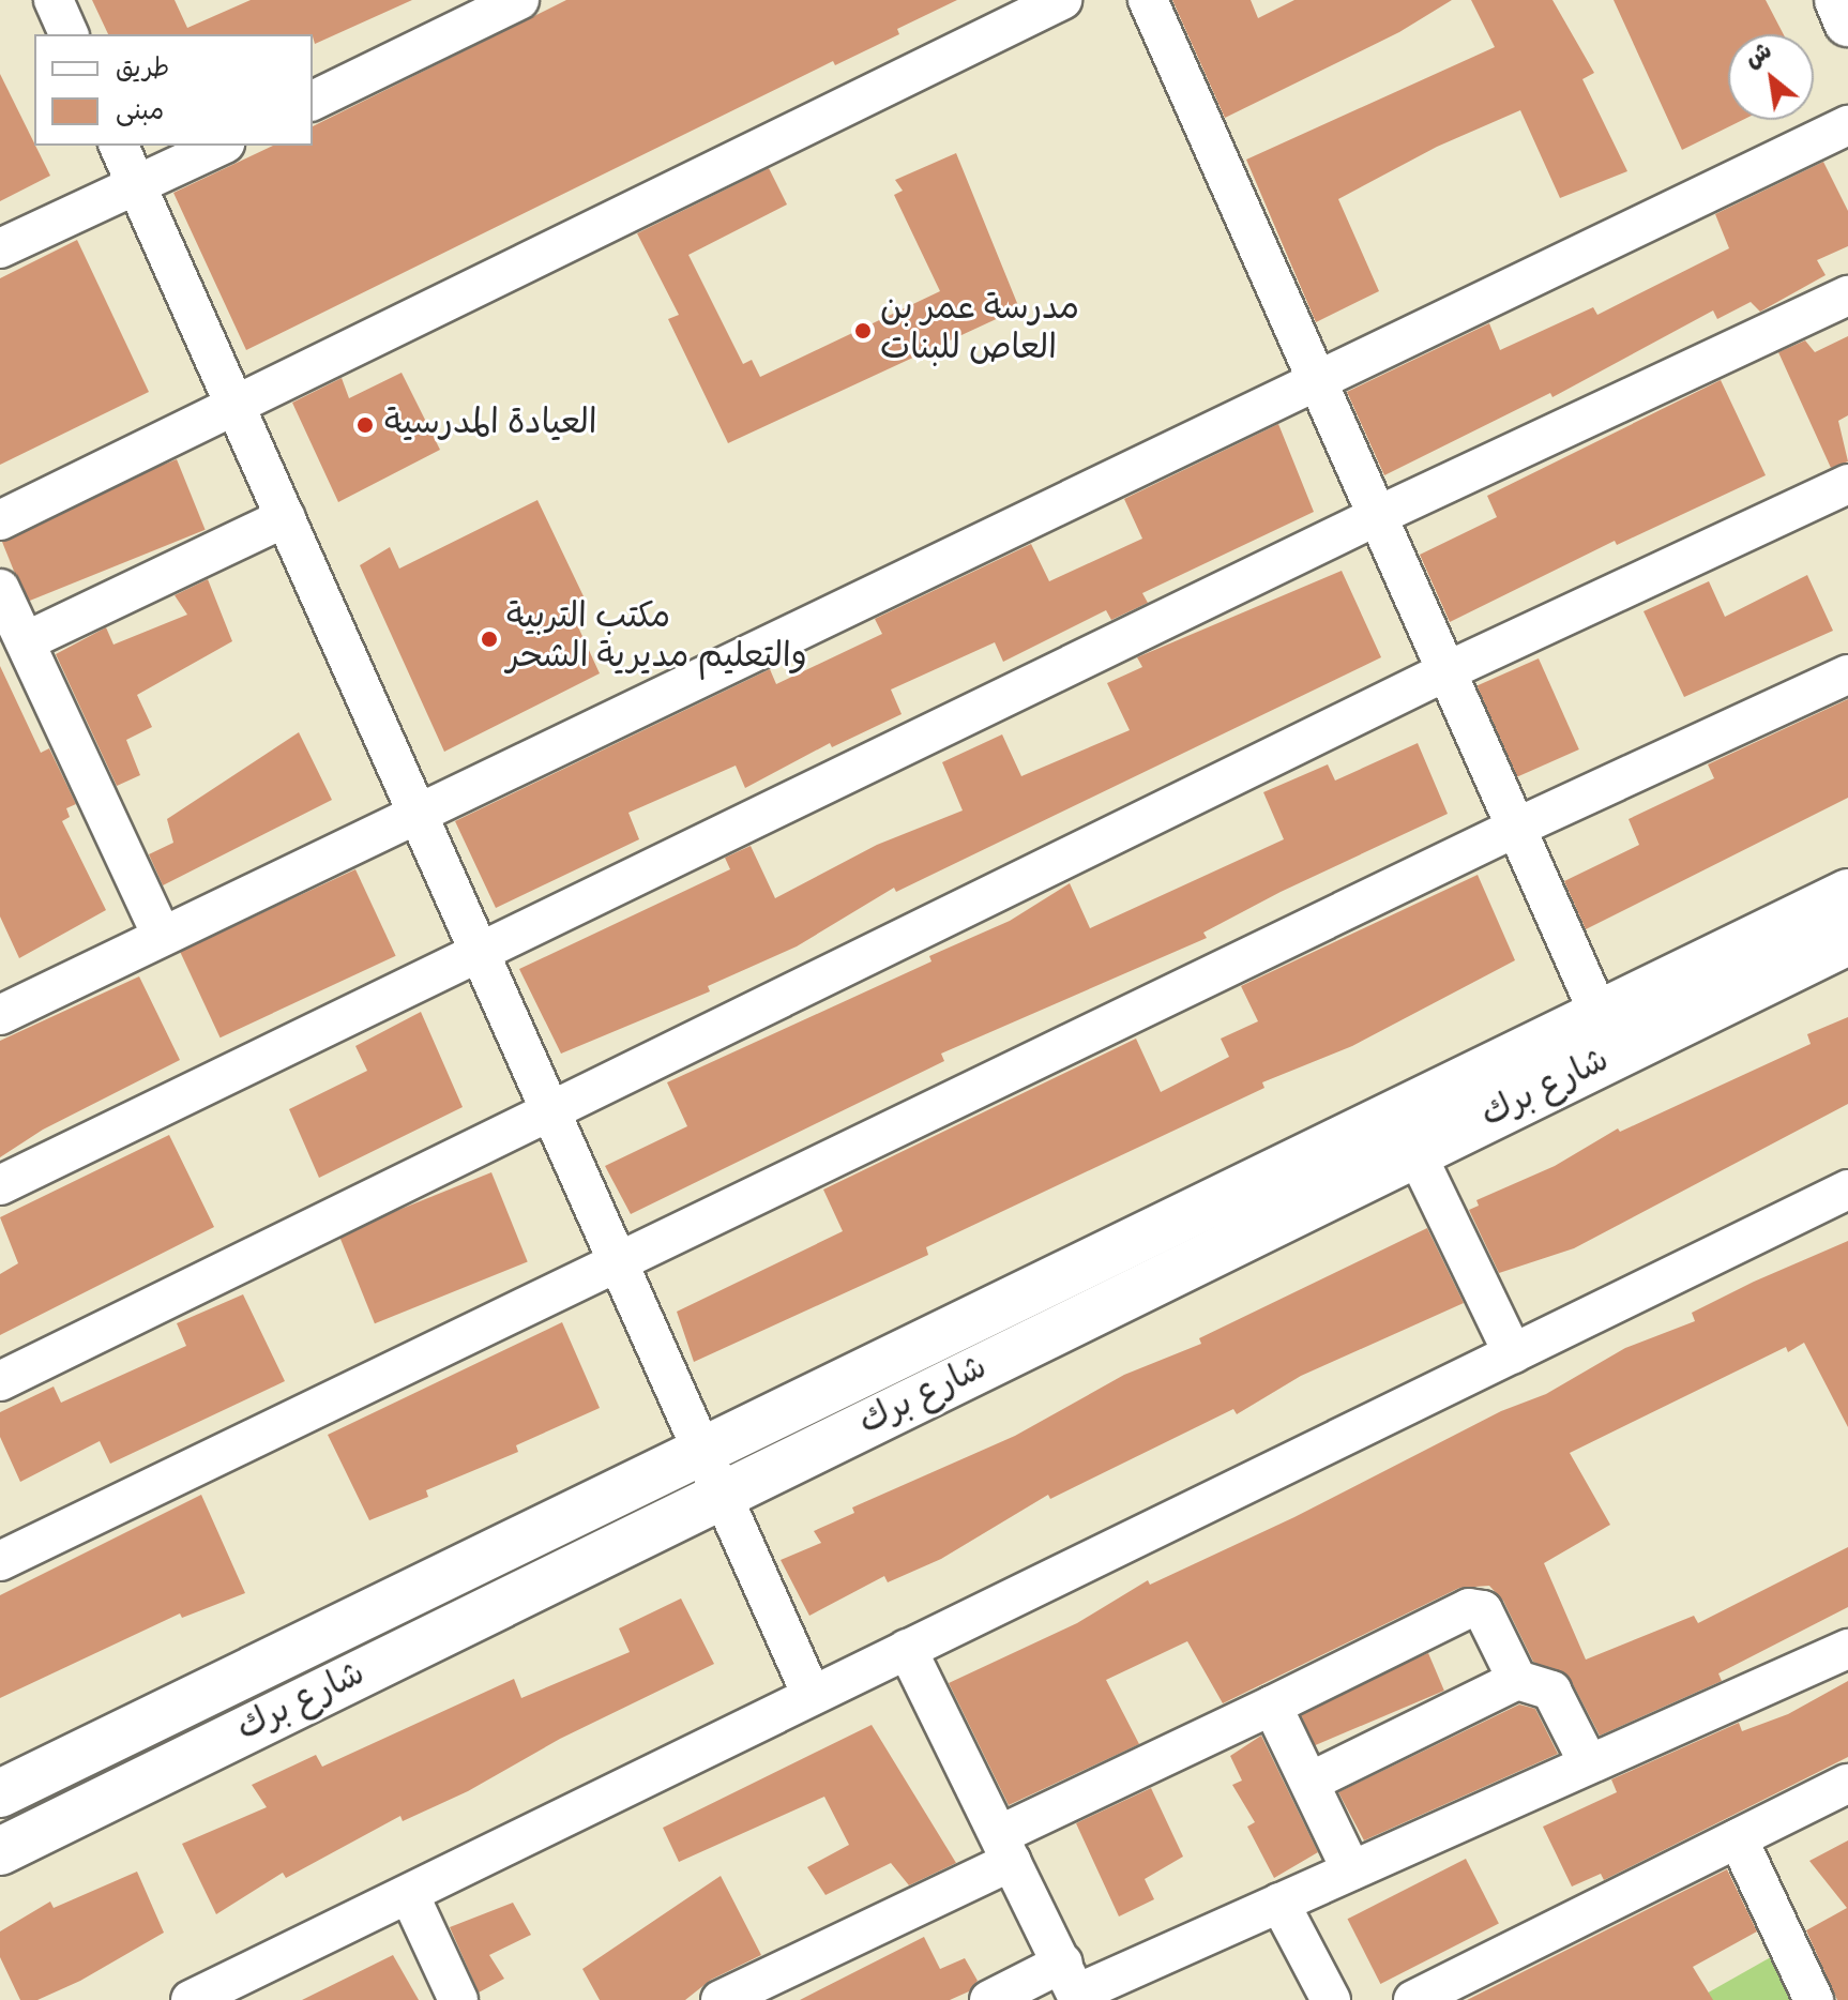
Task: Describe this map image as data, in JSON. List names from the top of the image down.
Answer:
{
  "streets": {
    "main road": ["شارع برك"]
  },
  "places": ["مدرسة عمر بن العاص للبنات", "العيادة المدرسية", "مكتب التربية والتعليم مديرية الشحر"],
  "legend": ["طريق", "مبنى"],
  "north": "top left"
}
